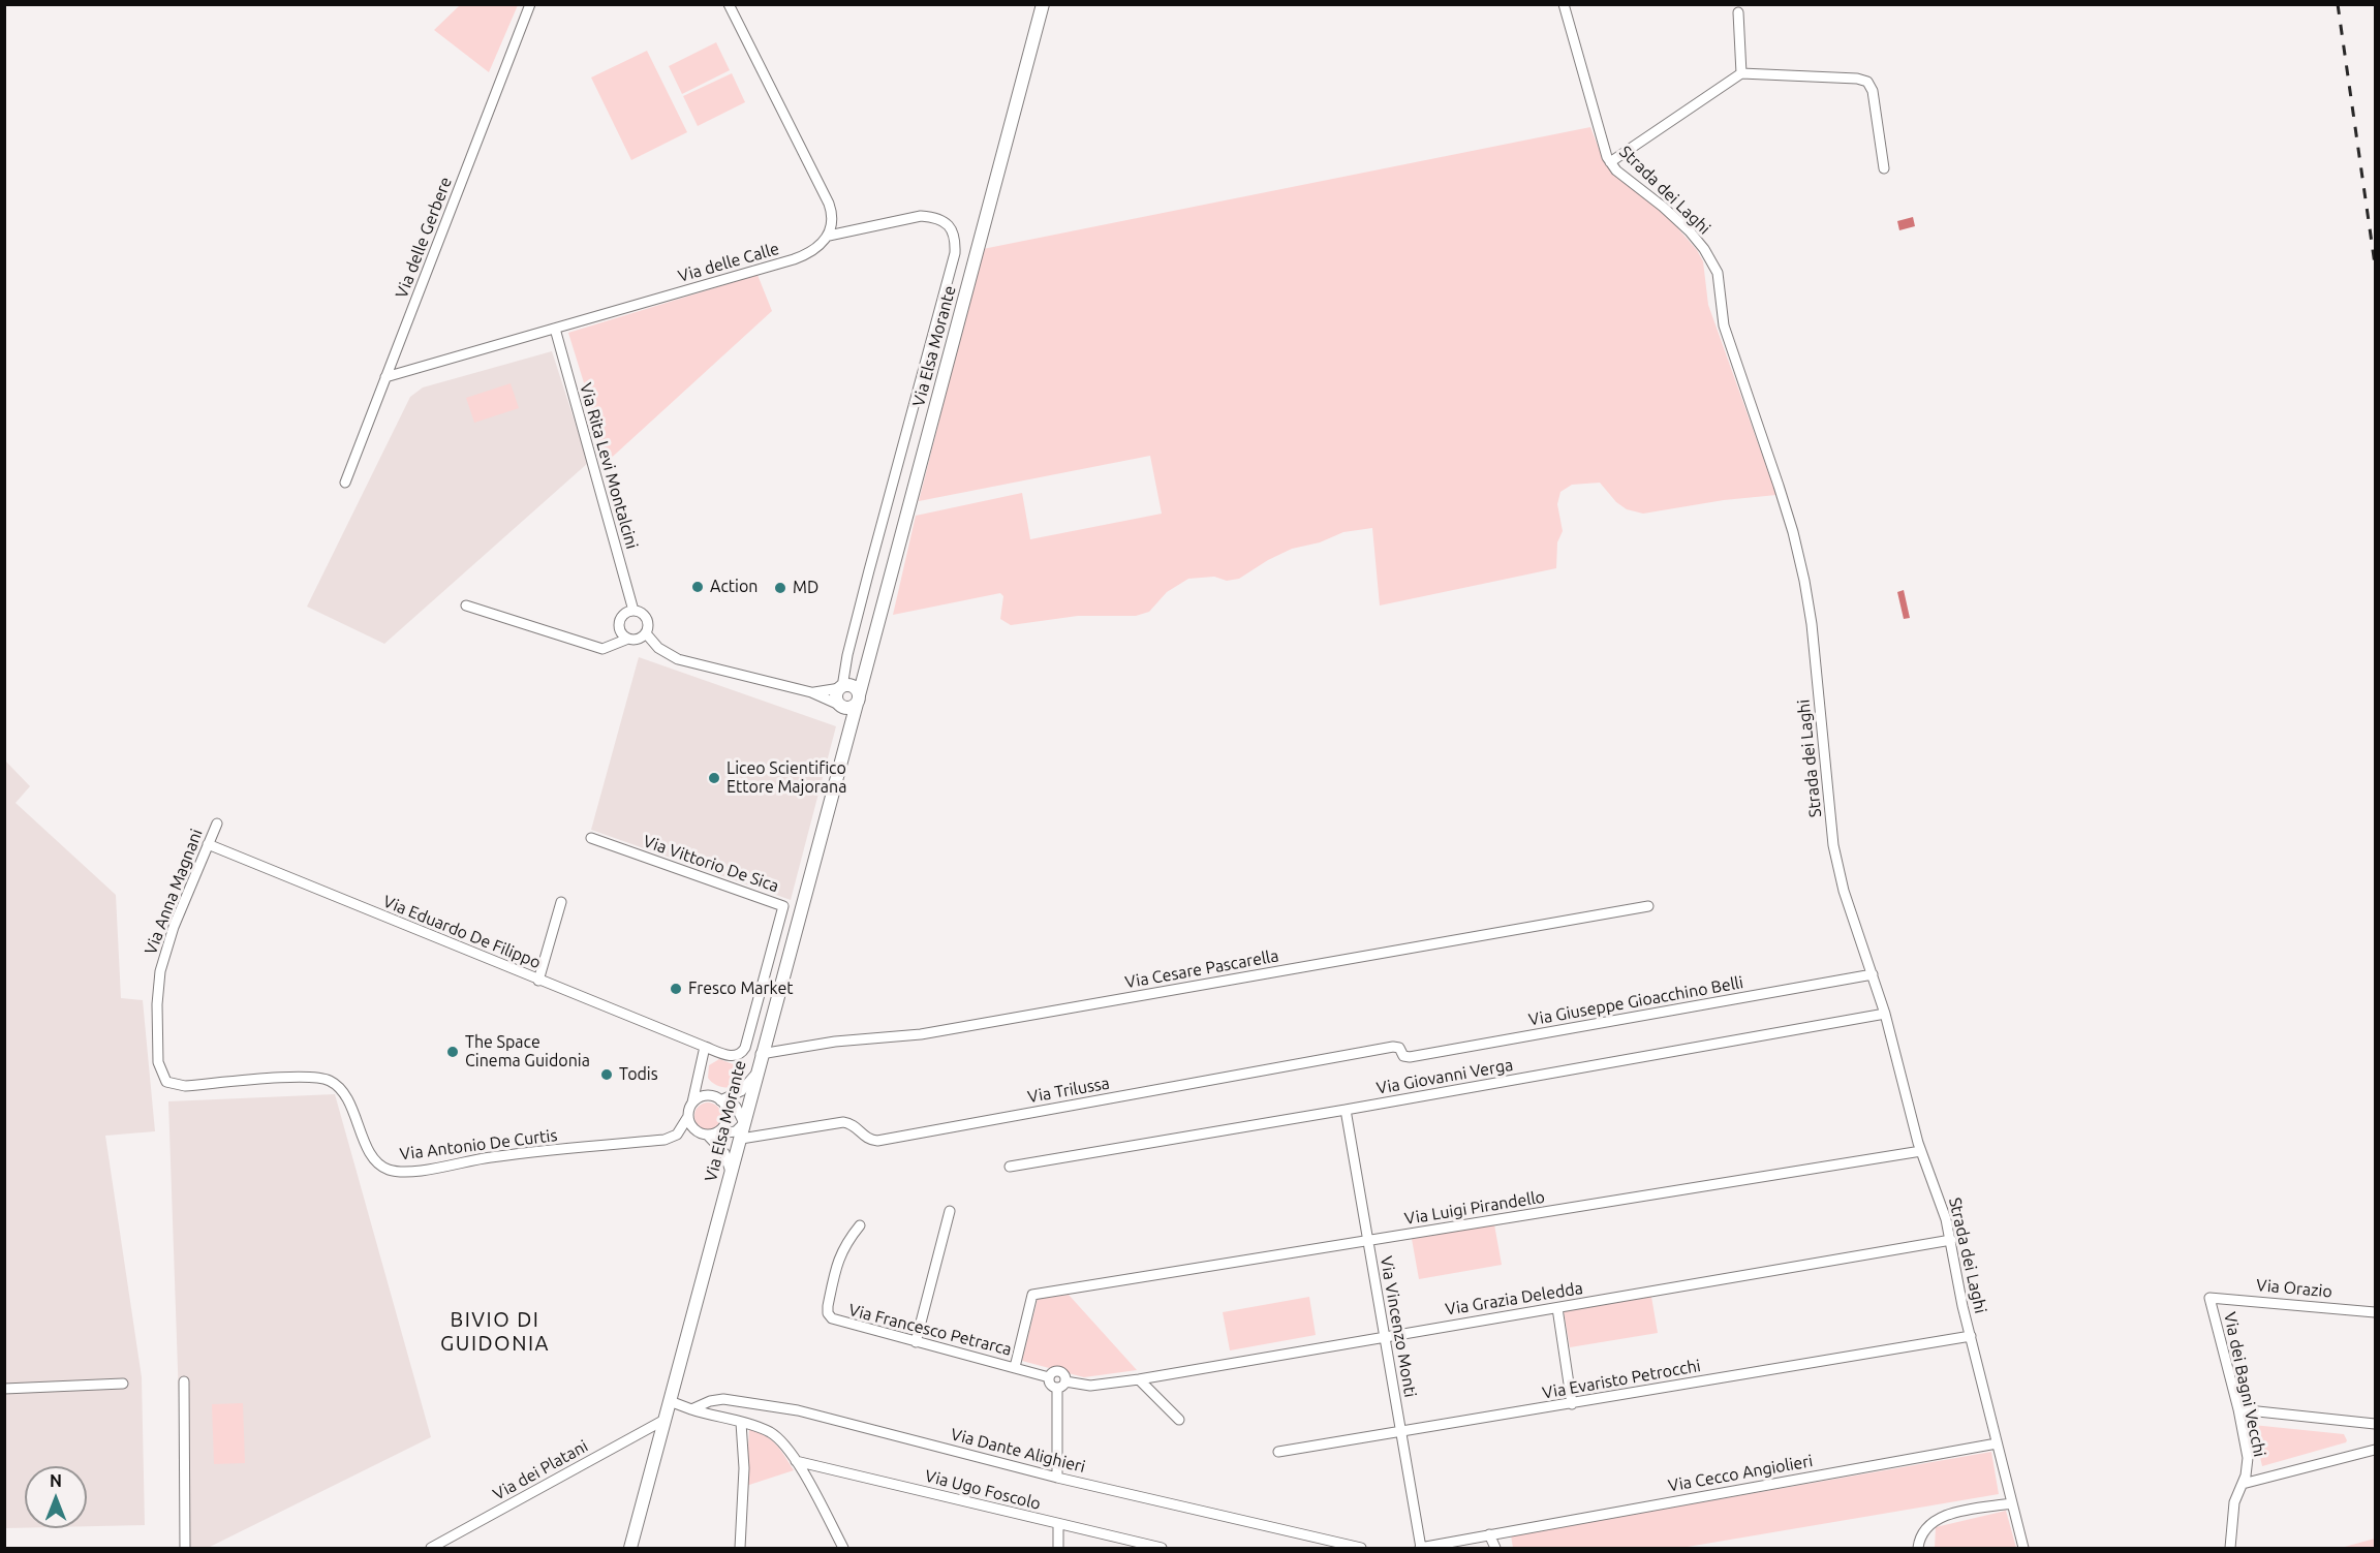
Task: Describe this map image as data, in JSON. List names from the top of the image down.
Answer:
{
  "streets": {
    "street": [
      "Strada dei Laghi",
      "Via delle Gerbere",
      "Via delle Calle",
      "Via Elsa Morante",
      "Via Rita Levi Montalcini",
      "Via Vittorio De Sica",
      "Via Anna Magnani",
      "Via Eduardo De Filippo",
      "Via Cesare Pascarella",
      "Via Giuseppe Gioacchino Belli",
      "Via Giovanni Verga",
      "Via Trilussa",
      "Via Antonio De Curtis",
      "Via Luigi Pirandello",
      "Via Orazio",
      "Via Grazia Deledda",
      "Via Vincenzo Monti",
      "Via Francesco Petrarca",
      "Via Evaristo Petrocchi",
      "Via dei Bagni Vecchi",
      "Via Dante Alighieri",
      "Via dei Platani",
      "Via Cecco Angiolieri",
      "Via Ugo Foscolo"
    ]
  },
  "crossings": [
    ["Strada dei Laghi", "Via Giuseppe Gioacchino Belli"],
    ["Strada dei Laghi", "Via Giovanni Verga"],
    ["Strada dei Laghi", "Via Luigi Pirandello"],
    ["Strada dei Laghi", "Via Grazia Deledda"],
    ["Strada dei Laghi", "Via Evaristo Petrocchi"],
    ["Strada dei Laghi", "Via Cecco Angiolieri"],
    ["Via delle Gerbere", "Via delle Calle"],
    ["Via delle Calle", "Via Rita Levi Montalcini"],
    ["Via Elsa Morante", "Via Rita Levi Montalcini"],
    ["Via Elsa Morante", "Via Cesare Pascarella"],
    ["Via Elsa Morante", "Via Trilussa"],
    ["Via Elsa Morante", "Via dei Platani"],
    ["Via Vittorio De Sica", "Via Eduardo De Filippo"],
    ["Via Anna Magnani", "Via Eduardo De Filippo"],
    ["Via Anna Magnani", "Via Antonio De Curtis"],
    ["Via Giuseppe Gioacchino Belli", "Via Trilussa"],
    ["Via Giovanni Verga", "Via Vincenzo Monti"],
    ["Via Luigi Pirandello", "Via Vincenzo Monti"],
    ["Via Luigi Pirandello", "Via Francesco Petrarca"],
    ["Via Orazio", "Via dei Bagni Vecchi"],
    ["Via Grazia Deledda", "Via Vincenzo Monti"],
    ["Via Grazia Deledda", "Via Francesco Petrarca"],
    ["Via Vincenzo Monti", "Via Evaristo Petrocchi"],
    ["Via Vincenzo Monti", "Via Cecco Angiolieri"]
  ],
  "districts": ["BIVIO DI GUIDONIA"],
  "places": [
    "Action",
    "MD",
    "Liceo Scientifico Ettore Majorana",
    "Fresco Market",
    "The Space Cinema Guidonia",
    "Todis"
  ],
  "north": "top"
}
